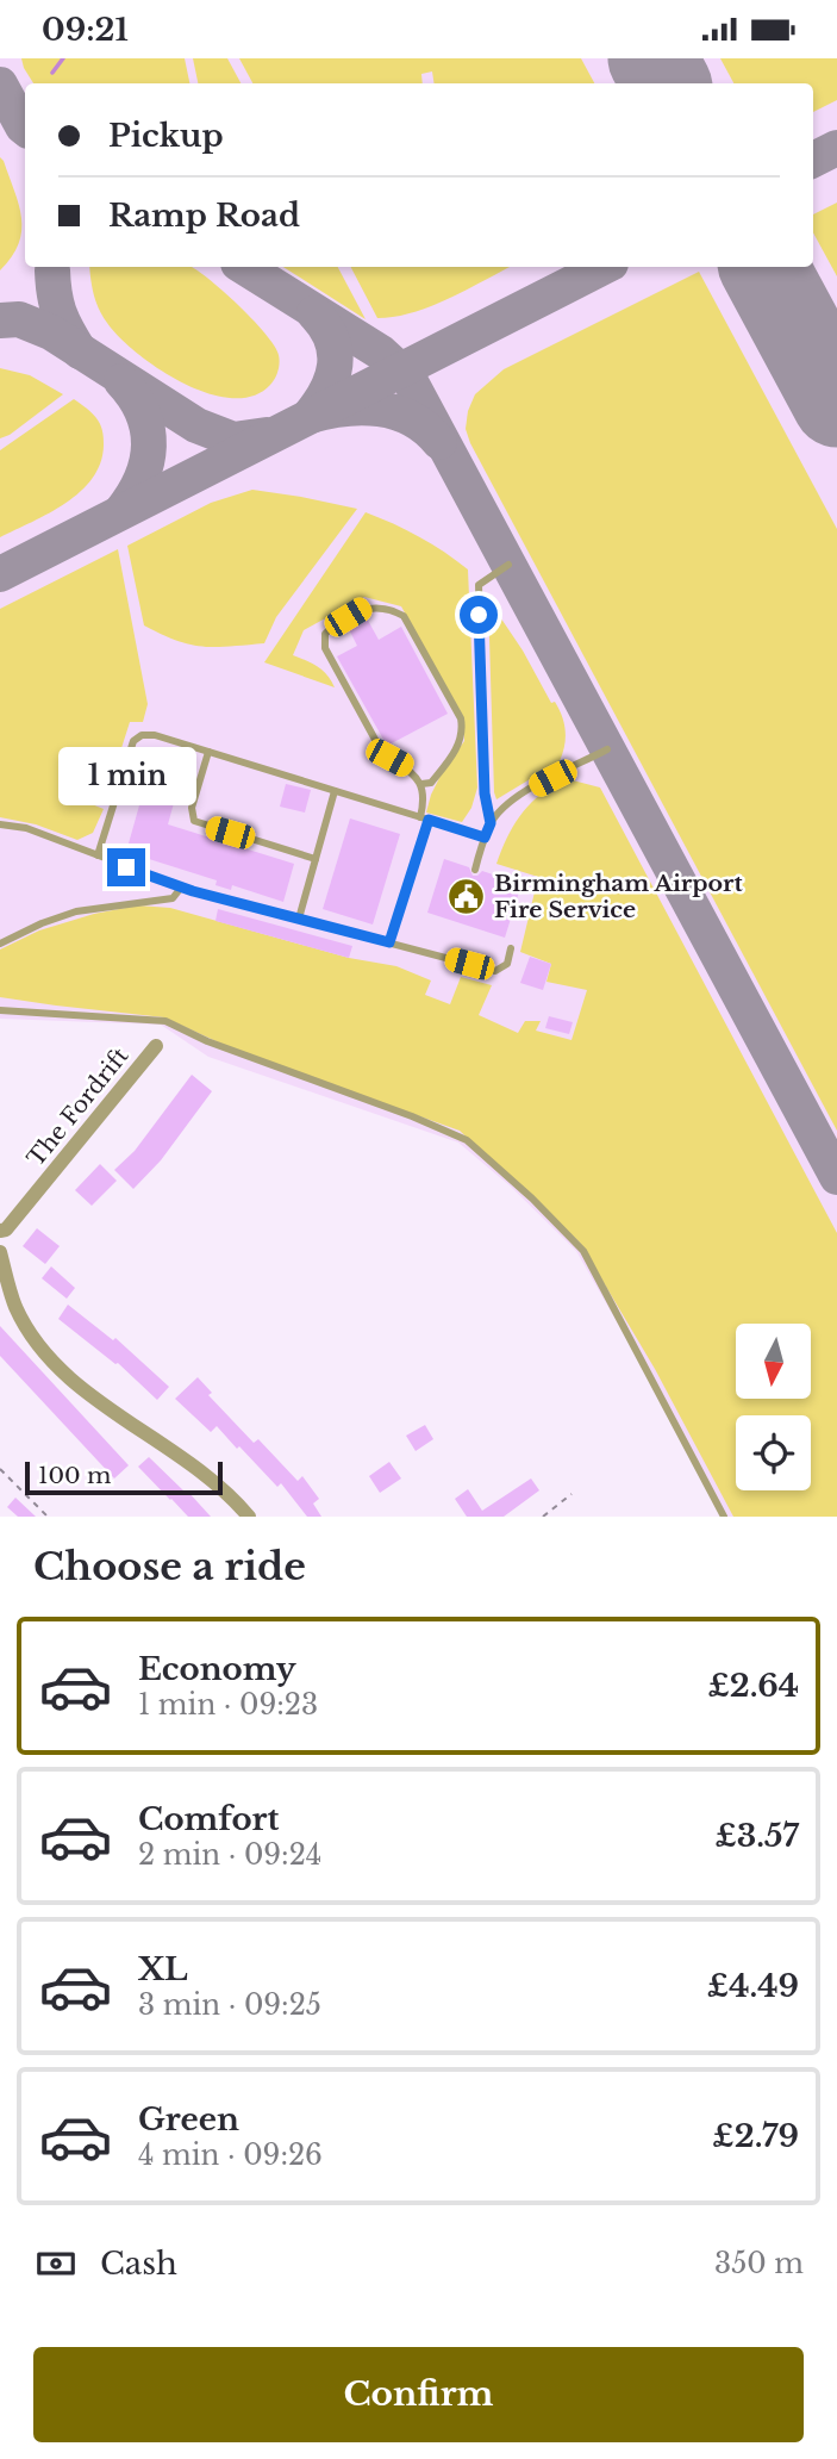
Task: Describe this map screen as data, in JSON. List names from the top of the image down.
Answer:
{
  "streets": {
    "street": ["The Fordrift"]
  },
  "places": {
    "public building": ["Birmingham Airport Fire Service"]
  },
  "scale_bar": "100 m",
  "north": "bottom",
  "page": {
    "status": "09:21",
    "banner": ["Pickup", "Ramp Road"],
    "bubble": "1 min",
    "scale": "100 m",
    "heading": "Choose a ride",
    "list": [
      {
        "name": "Economy",
        "note": "1 min · 09:23",
        "value": "£2.64"
      },
      {
        "name": "Comfort",
        "note": "2 min · 09:24",
        "value": "£3.57"
      },
      {
        "name": "XL",
        "note": "3 min · 09:25",
        "value": "£4.49"
      },
      {
        "name": "Green",
        "note": "4 min · 09:26",
        "value": "£2.79"
      }
    ],
    "pay": ["Cash", "350 m"],
    "buttons": "Confirm"
  }
}
